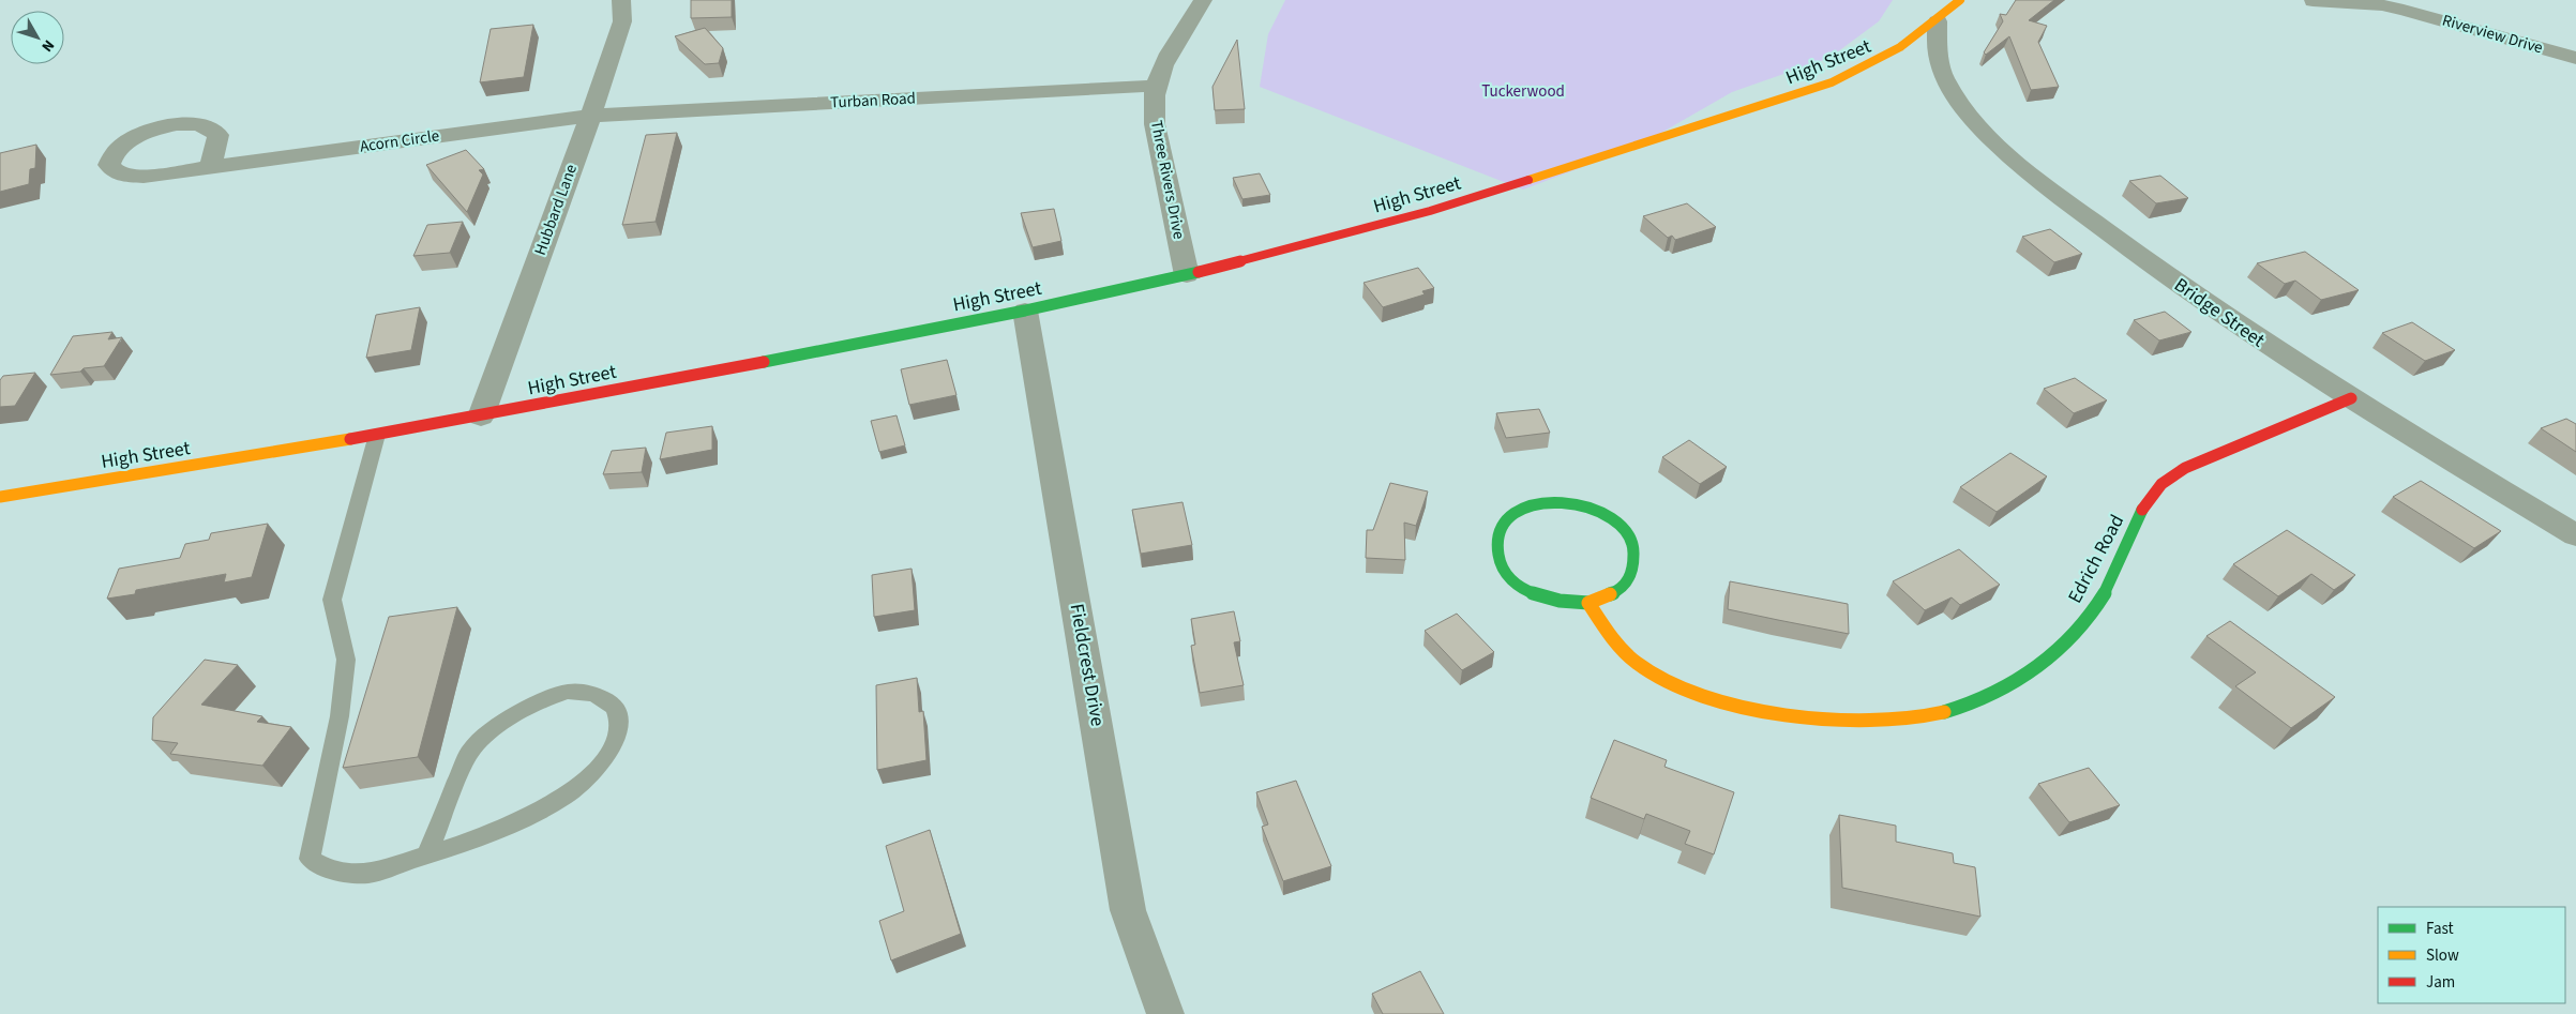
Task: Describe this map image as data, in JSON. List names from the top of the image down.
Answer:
{
  "streets": {
    "street": [
      "Riverview Drive",
      "High Street",
      "Turban Road",
      "Acorn Circle",
      "Three Rivers Drive",
      "Hubbard Lane",
      "Bridge Street",
      "Edrich Road",
      "Fieldcrest Drive"
    ]
  },
  "crossings": [
    ["High Street", "Three Rivers Drive"],
    ["High Street", "Hubbard Lane"],
    ["High Street", "Bridge Street"],
    ["High Street", "Fieldcrest Drive"],
    ["Turban Road", "Acorn Circle"],
    ["Turban Road", "Three Rivers Drive"],
    ["Turban Road", "Hubbard Lane"],
    ["Acorn Circle", "Hubbard Lane"],
    ["Bridge Street", "Edrich Road"]
  ],
  "parks": ["Tuckerwood"],
  "legend": ["Fast", "Slow", "Jam"],
  "north": "bottom right"
}
